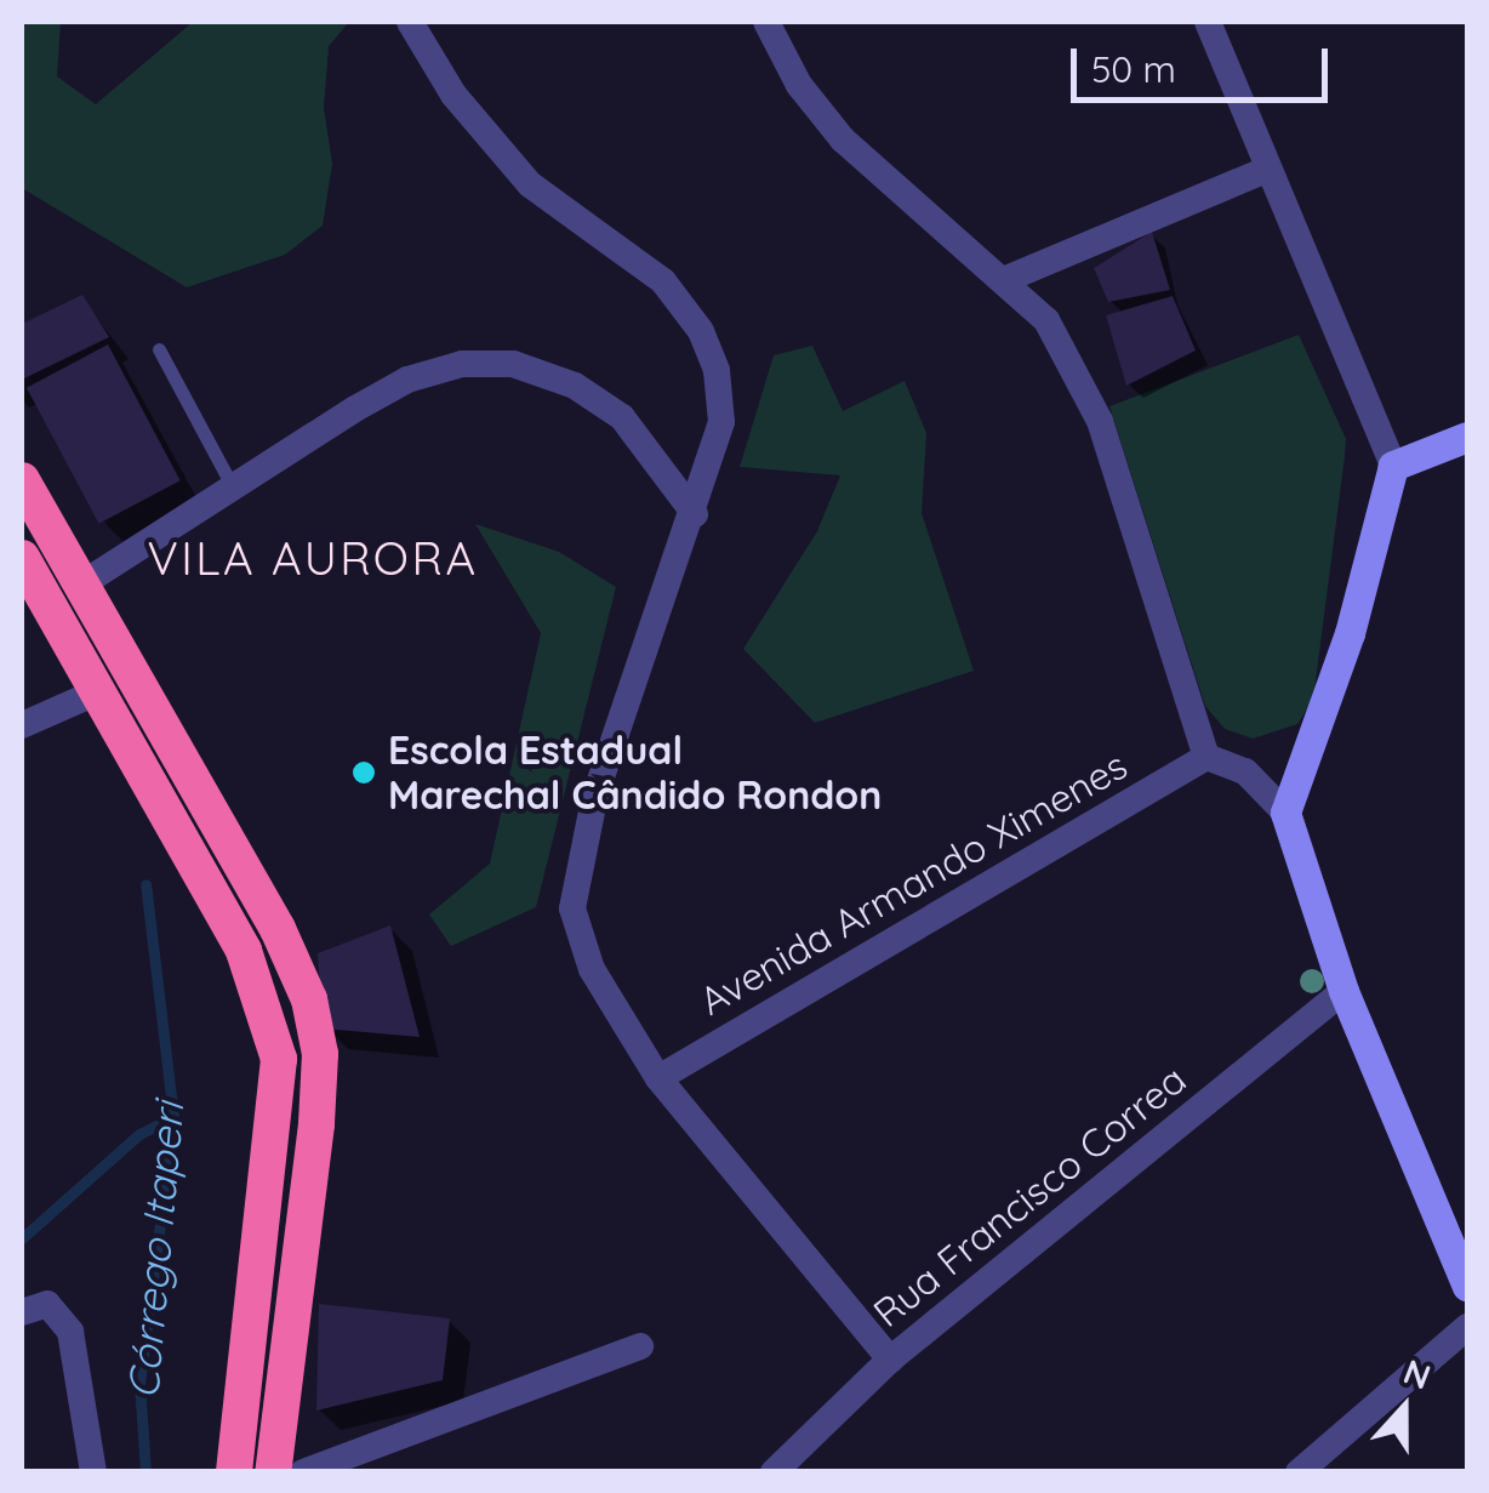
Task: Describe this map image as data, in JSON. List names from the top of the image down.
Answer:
{
  "streets": {
    "street": ["Avenida Armando Ximenes", "Rua Francisco Correa"]
  },
  "districts": ["VILA AURORA"],
  "water": ["Córrego Itaperi"],
  "places": ["Escola Estadual Marechal Cândido Rondon"],
  "scale_bar": "50 m",
  "north": "top"
}
